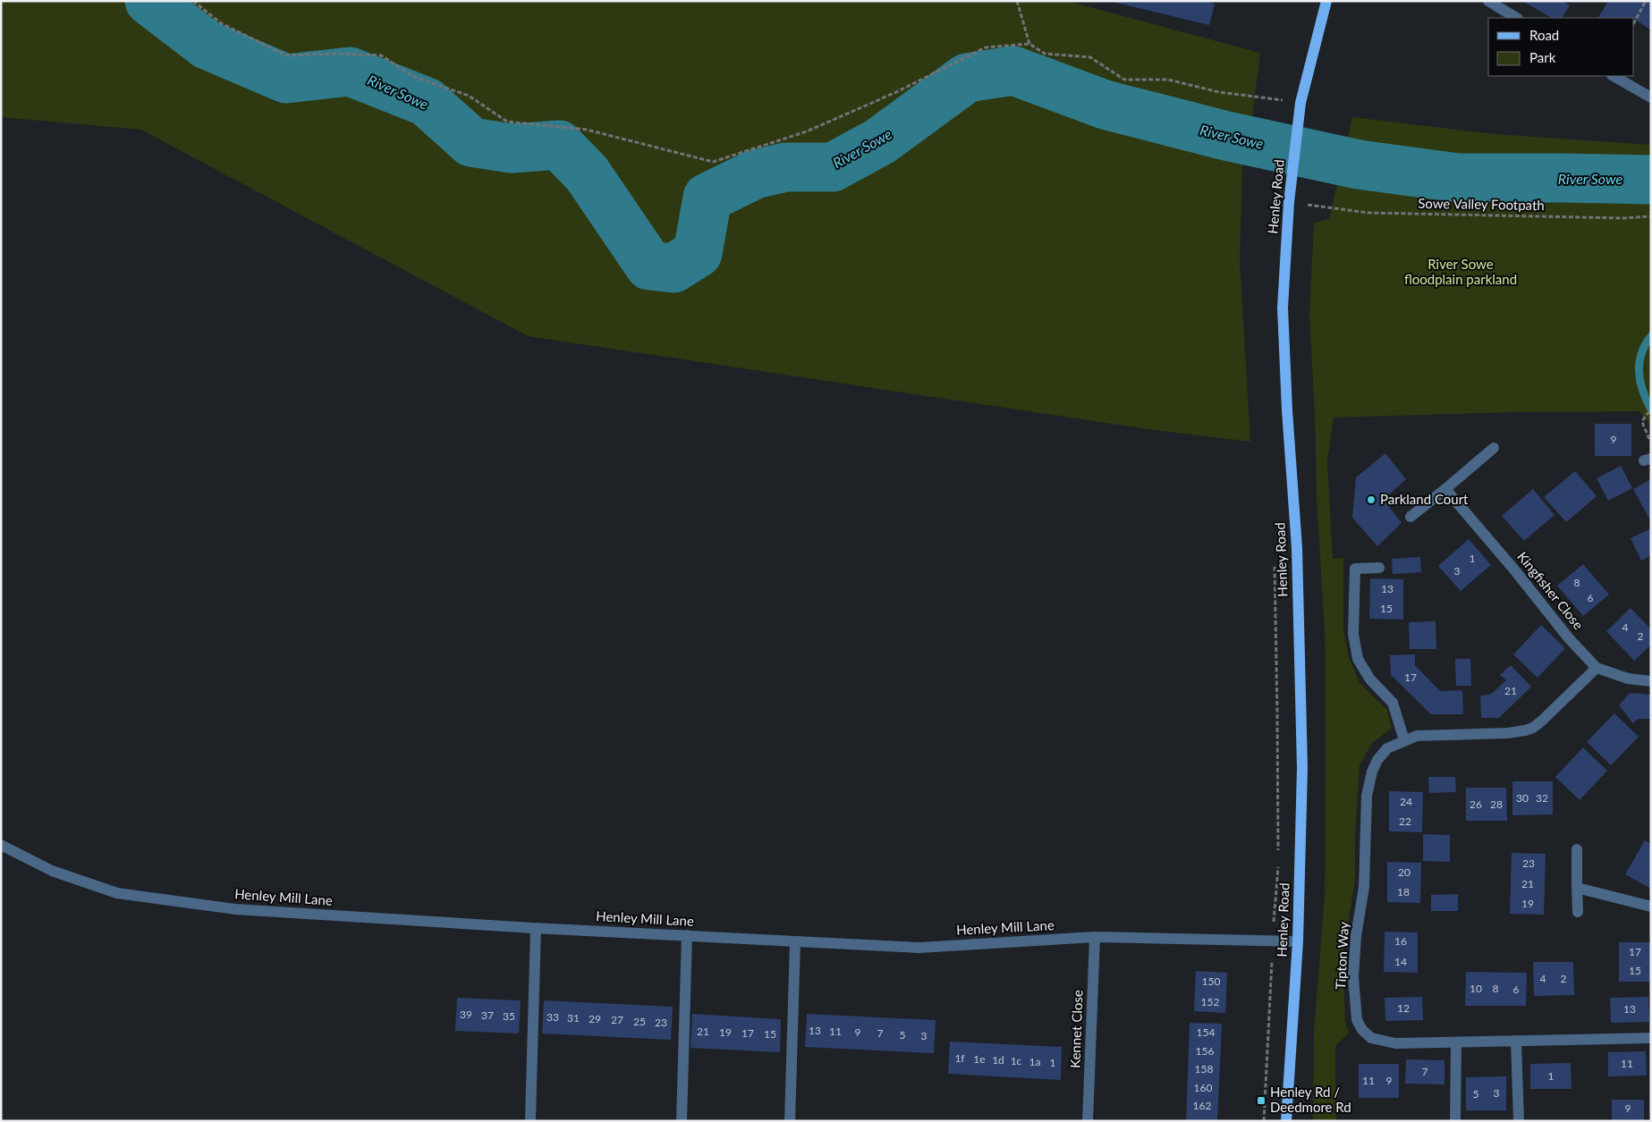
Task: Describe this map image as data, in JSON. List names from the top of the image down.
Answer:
{
  "streets": {
    "main road": ["Henley Road"],
    "street": [
      "Kingfisher Close",
      "Henley Mill Lane",
      "Tipton Way",
      "Kennet Close"
    ],
    "path": ["Sowe Valley Footpath"]
  },
  "crossings": [
    ["Henley Road", "Henley Mill Lane"],
    ["Kingfisher Close", "Tipton Way"],
    ["Henley Mill Lane", "Kennet Close"]
  ],
  "water": ["River Sowe"],
  "parks": ["River Sowe floodplain parkland"],
  "places": {
    "other": ["Parkland Court"],
    "transit": ["Henley Rd / Deedmore Rd"]
  },
  "house_numbers": [
    "9",
    "1",
    "3",
    "8",
    "13",
    "6",
    "15",
    "4",
    "2",
    "17",
    "21",
    "30",
    "32",
    "24",
    "26",
    "28",
    "22",
    "23",
    "20",
    "21",
    "18",
    "19",
    "16",
    "17",
    "14",
    "15",
    "4",
    "2",
    "150",
    "10",
    "8",
    "6",
    "152",
    "12",
    "13",
    "39",
    "37",
    "35",
    "33",
    "31",
    "29",
    "27",
    "25",
    "23",
    "13",
    "21",
    "11",
    "19",
    "9",
    "154",
    "17",
    "7",
    "15",
    "5",
    "3",
    "156",
    "1f",
    "1e",
    "1d",
    "1c",
    "1a",
    "1",
    "11",
    "158",
    "7",
    "1",
    "11",
    "9",
    "160",
    "3",
    "5",
    "162",
    "9"
  ],
  "legend": ["Road", "Park"]
}
